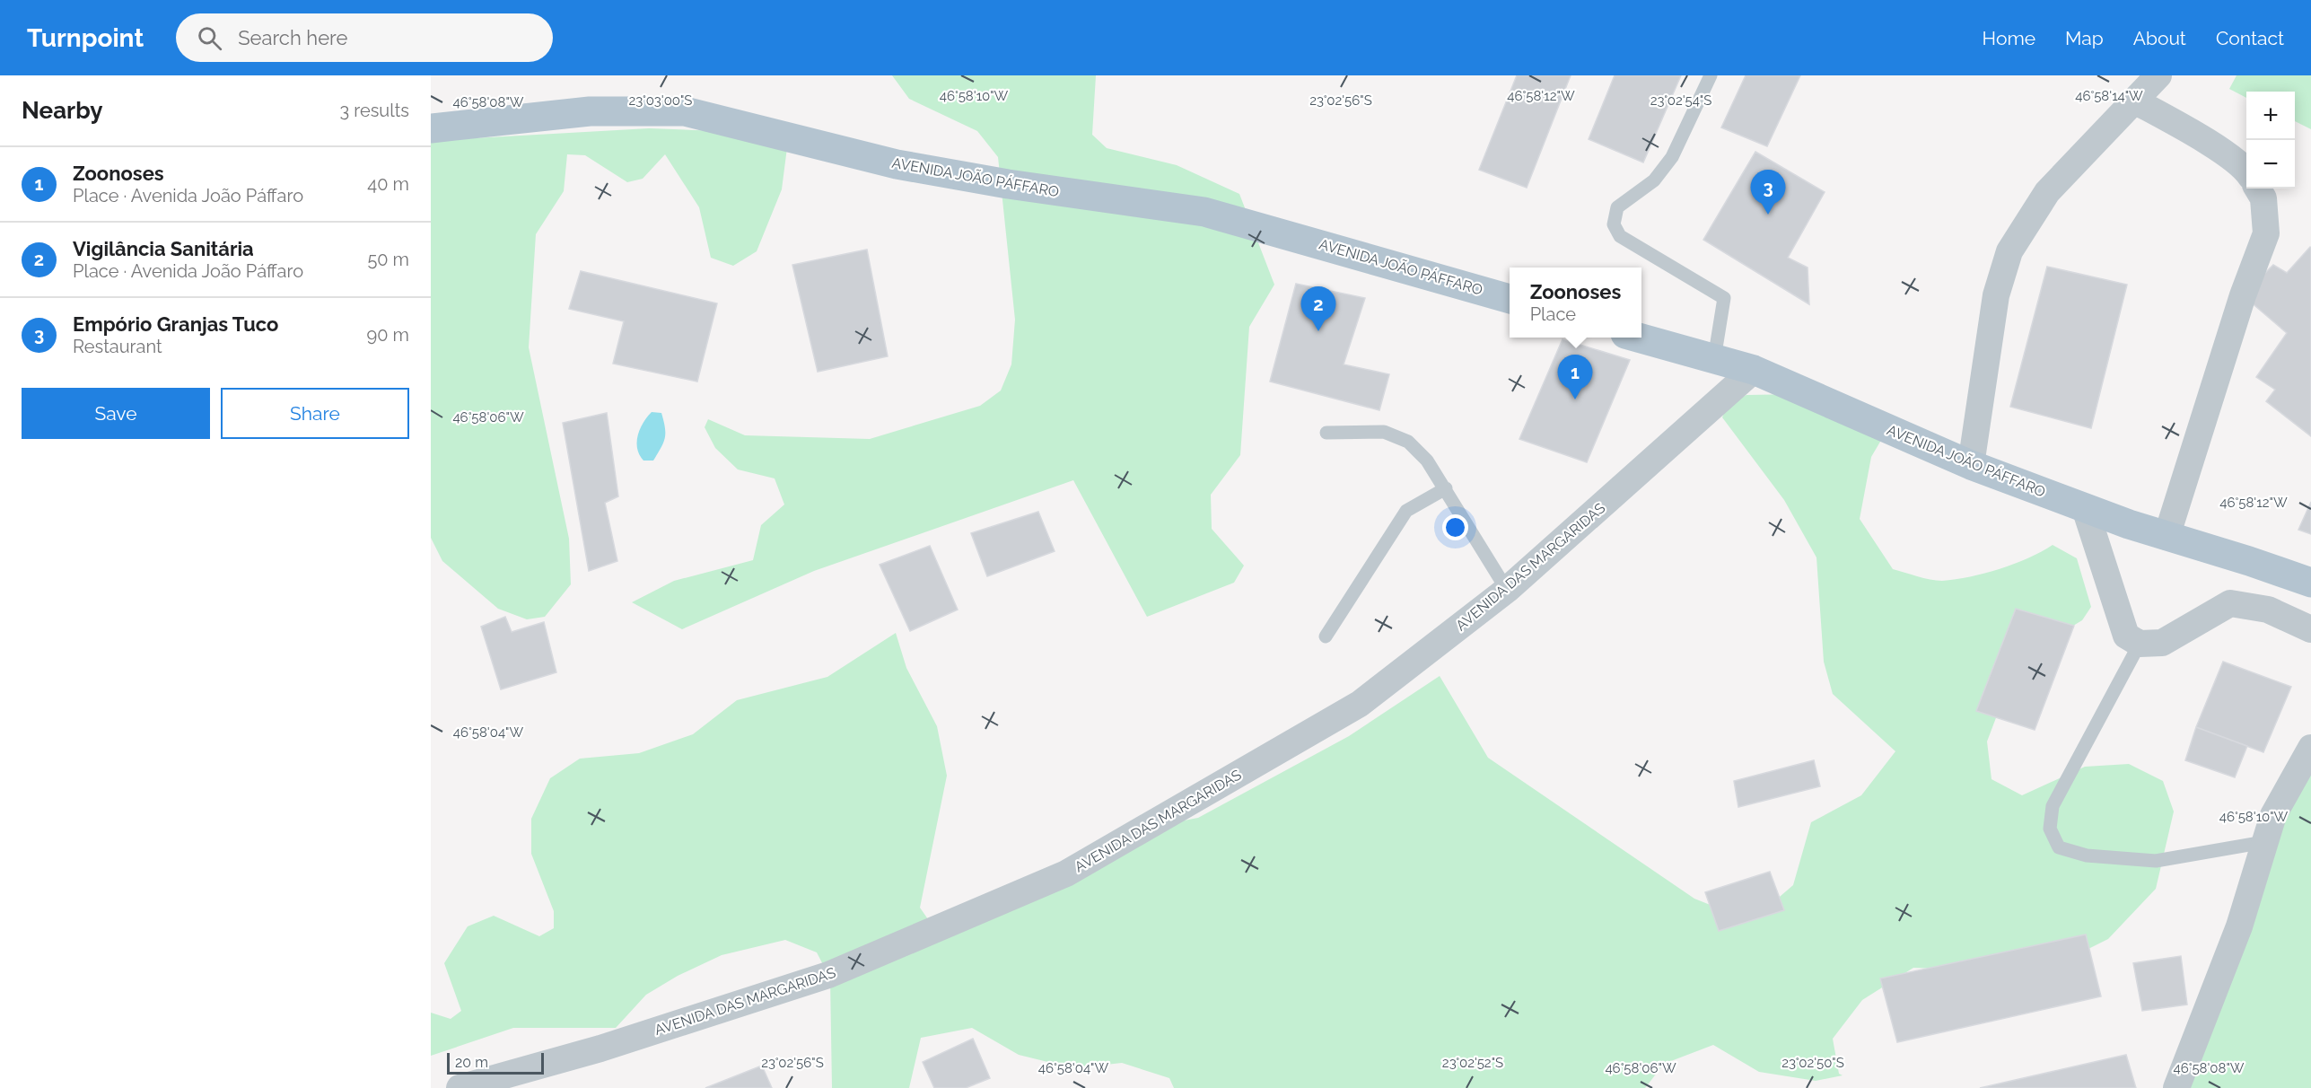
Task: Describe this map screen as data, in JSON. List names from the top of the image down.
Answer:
{
  "streets": {
    "main road": ["AVENIDA JOÃO PÁFFARO"],
    "street": ["AVENIDA DAS MARGARIDAS"]
  },
  "crossings": [
    ["AVENIDA JOÃO PÁFFARO", "AVENIDA DAS MARGARIDAS"]
  ],
  "scale_bar": "20 m",
  "page": {
    "header": "Turnpoint",
    "search": "Search here",
    "nav": [
      "Home",
      "Map",
      "About",
      "Contact"
    ],
    "heading": ["Nearby", "3 results"],
    "map_buttons": ["+", "−"],
    "list": [
      {
        "mark": "1",
        "name": "Zoonoses",
        "note": "Place · Avenida João Páffaro",
        "value": "40 m"
      },
      {
        "mark": "2",
        "name": "Vigilância Sanitária",
        "note": "Place · Avenida João Páffaro",
        "value": "50 m"
      },
      {
        "mark": "3",
        "name": "Empório Granjas Tuco",
        "note": "Restaurant",
        "value": "90 m"
      }
    ],
    "pins": ["3", "2", "1"],
    "popup": ["Zoonoses", "Place"],
    "buttons": ["Save", "Share"],
    "scale": "20 m"
  },
  "coordinates": [
    "46°58'10\"W",
    "46°58'12\"W",
    "46°58'14\"W",
    "23°03'00\"S",
    "23°02'56\"S",
    "23°02'54\"S",
    "46°58'08\"W",
    "46°58'06\"W",
    "46°58'04\"W",
    "23°02'52\"S",
    "23°02'50\"S"
  ]
}
